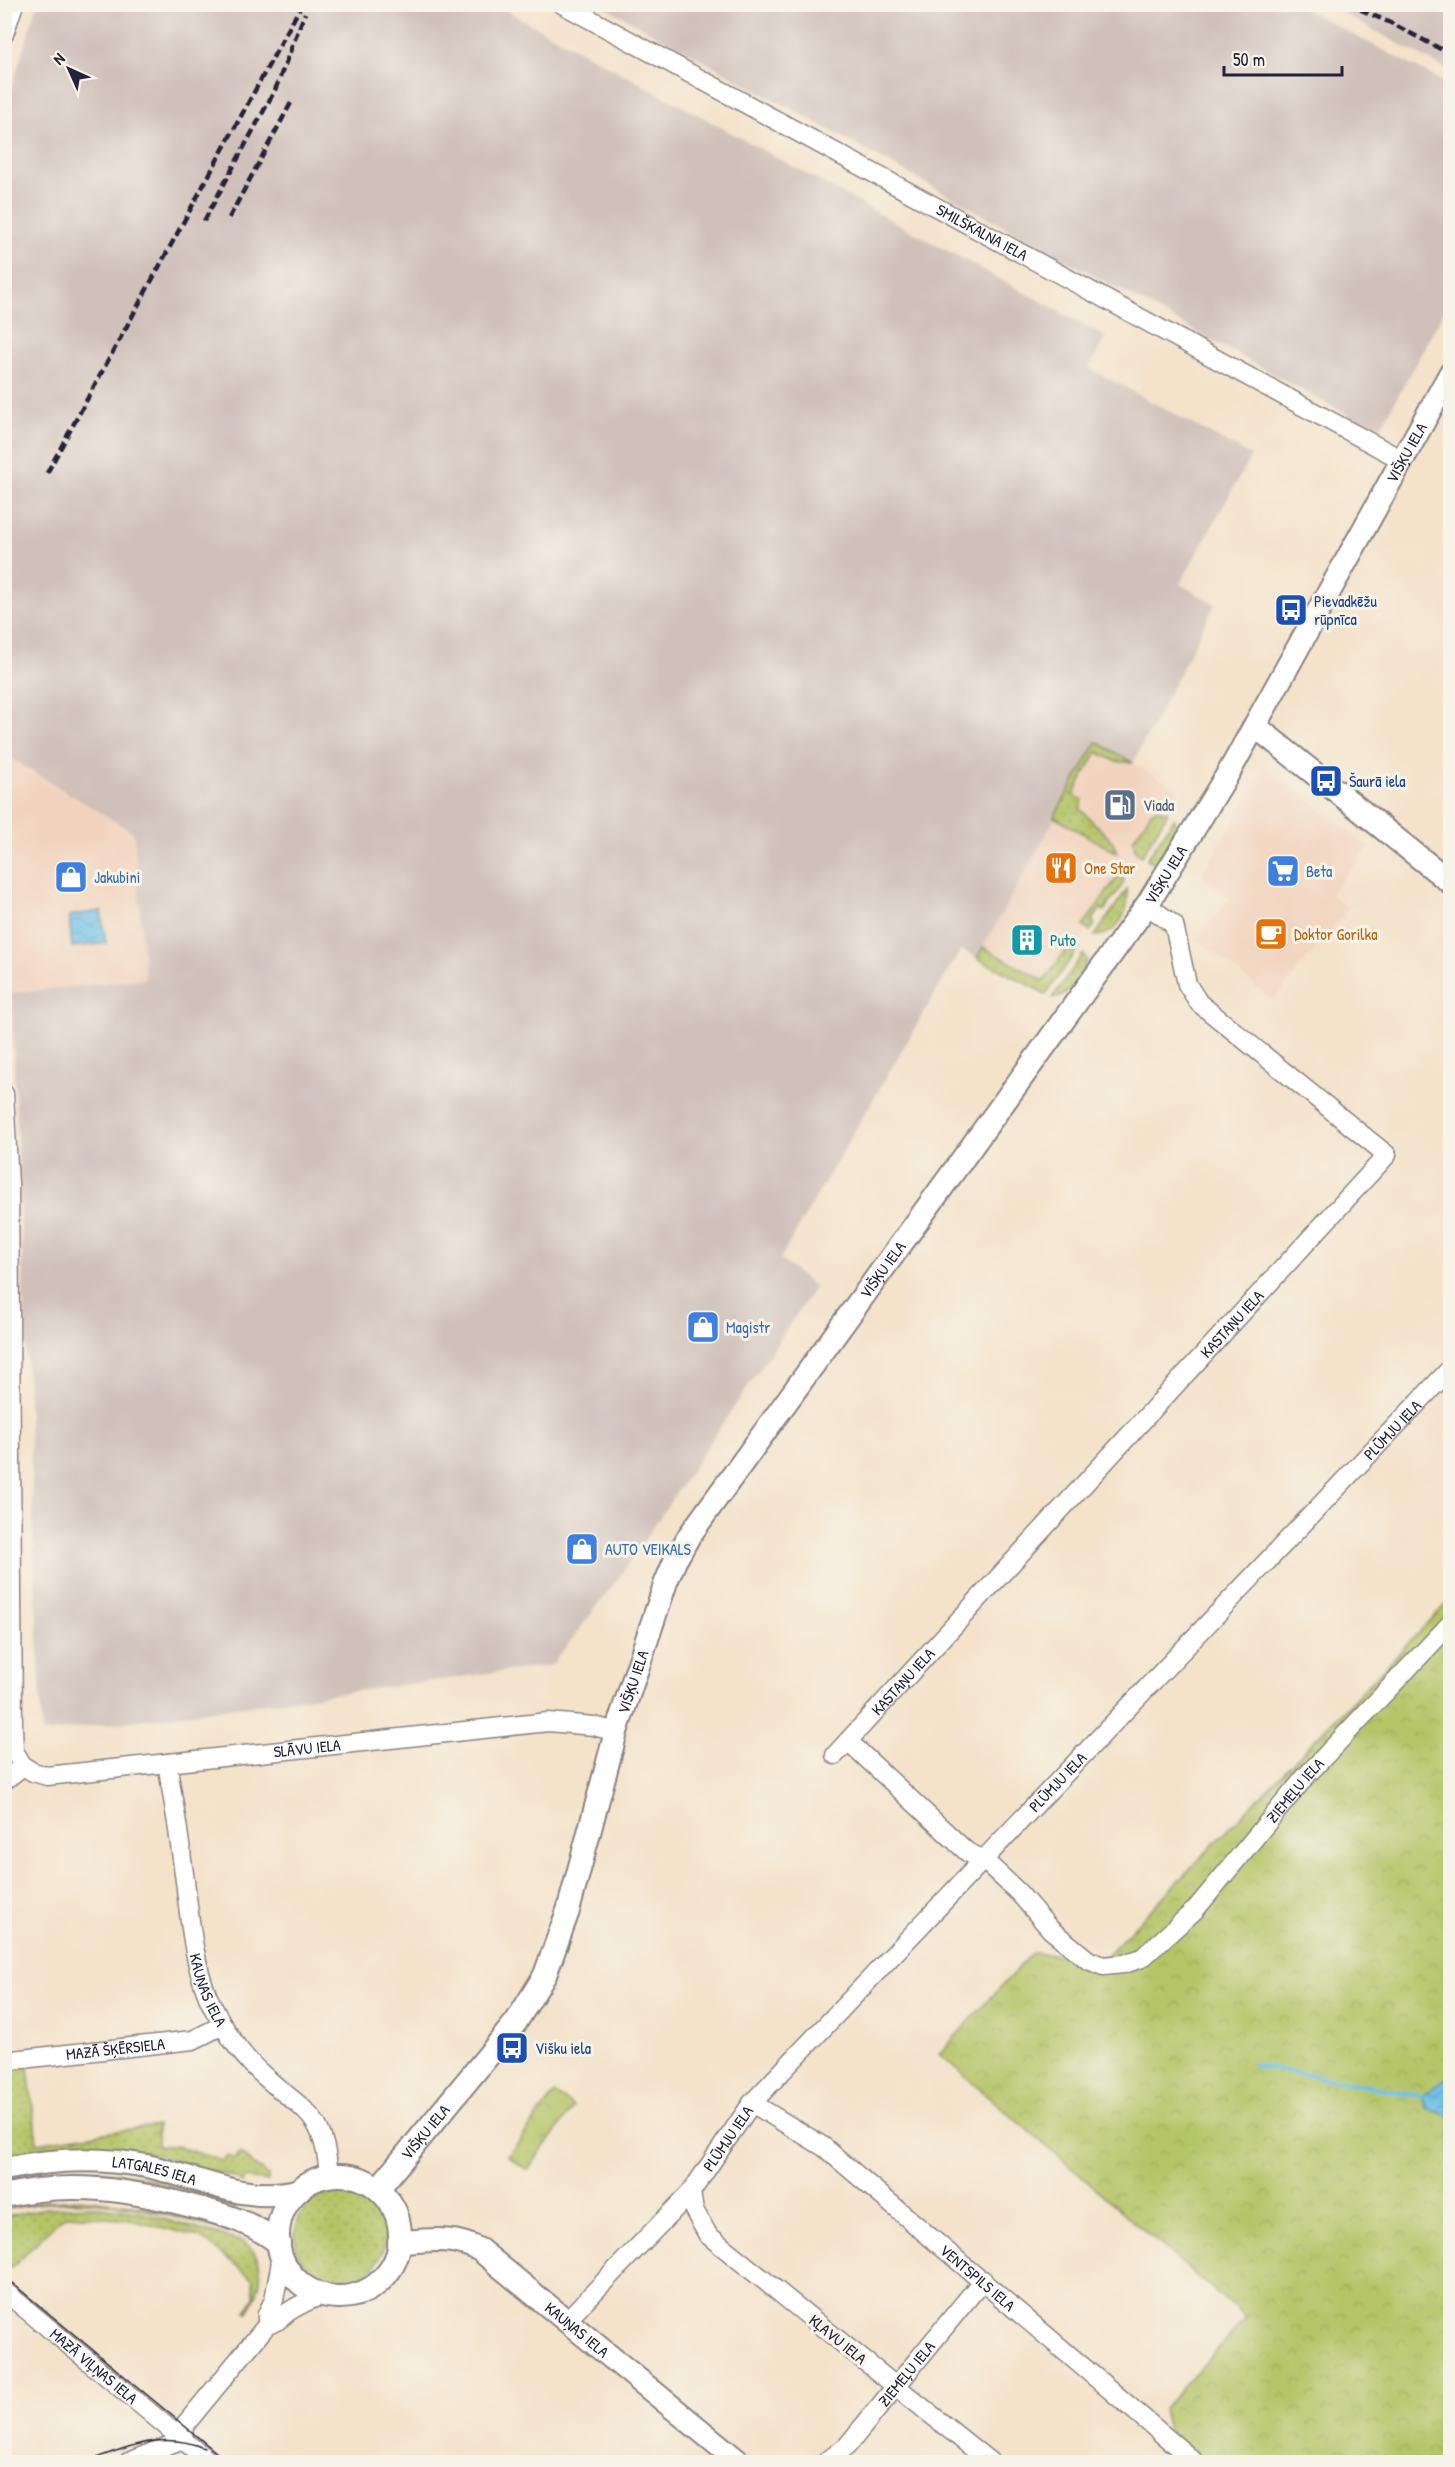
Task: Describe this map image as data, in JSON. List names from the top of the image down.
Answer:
{
  "streets": {
    "street": [
      "SMILŠKALNA IELA",
      "VIŠĶU IELA",
      "KASTAŅU IELA",
      "PLŪMJU IELA",
      "SLĀVU IELA",
      "ZIEMEĻU IELA",
      "KAUŅAS IELA",
      "MAZĀ ŠĶĒRSIELA",
      "LATGALES IELA",
      "VENTSPILS IELA",
      "KĻAVU IELA",
      "MAZĀ VIĻŅAS IELA"
    ]
  },
  "crossings": [
    ["SMILŠKALNA IELA", "VIŠĶU IELA"],
    ["VIŠĶU IELA", "KASTAŅU IELA"],
    ["VIŠĶU IELA", "SLĀVU IELA"],
    ["VIŠĶU IELA", "KAUŅAS IELA"],
    ["VIŠĶU IELA", "LATGALES IELA"],
    ["PLŪMJU IELA", "ZIEMEĻU IELA"],
    ["PLŪMJU IELA", "KAUŅAS IELA"],
    ["PLŪMJU IELA", "VENTSPILS IELA"],
    ["PLŪMJU IELA", "KĻAVU IELA"],
    ["SLĀVU IELA", "KAUŅAS IELA"],
    ["ZIEMEĻU IELA", "VENTSPILS IELA"],
    ["ZIEMEĻU IELA", "KĻAVU IELA"],
    ["KAUŅAS IELA", "MAZĀ ŠĶĒRSIELA"],
    ["KAUŅAS IELA", "LATGALES IELA"]
  ],
  "places": {
    "bus stop": ["Pievadkēžu rūpnīca", "Šaurā iela", "Višku iela"],
    "fuel station": ["Viada"],
    "restaurant": ["One Star"],
    "supermarket": ["Beta"],
    "shop": ["Jakubini", "Magistr", "AUTO VEIKALS"],
    "cafe": ["Doktor Gorilka"],
    "building": ["Puto"]
  },
  "scale_bar": "50 m",
  "north": "top left"
}
